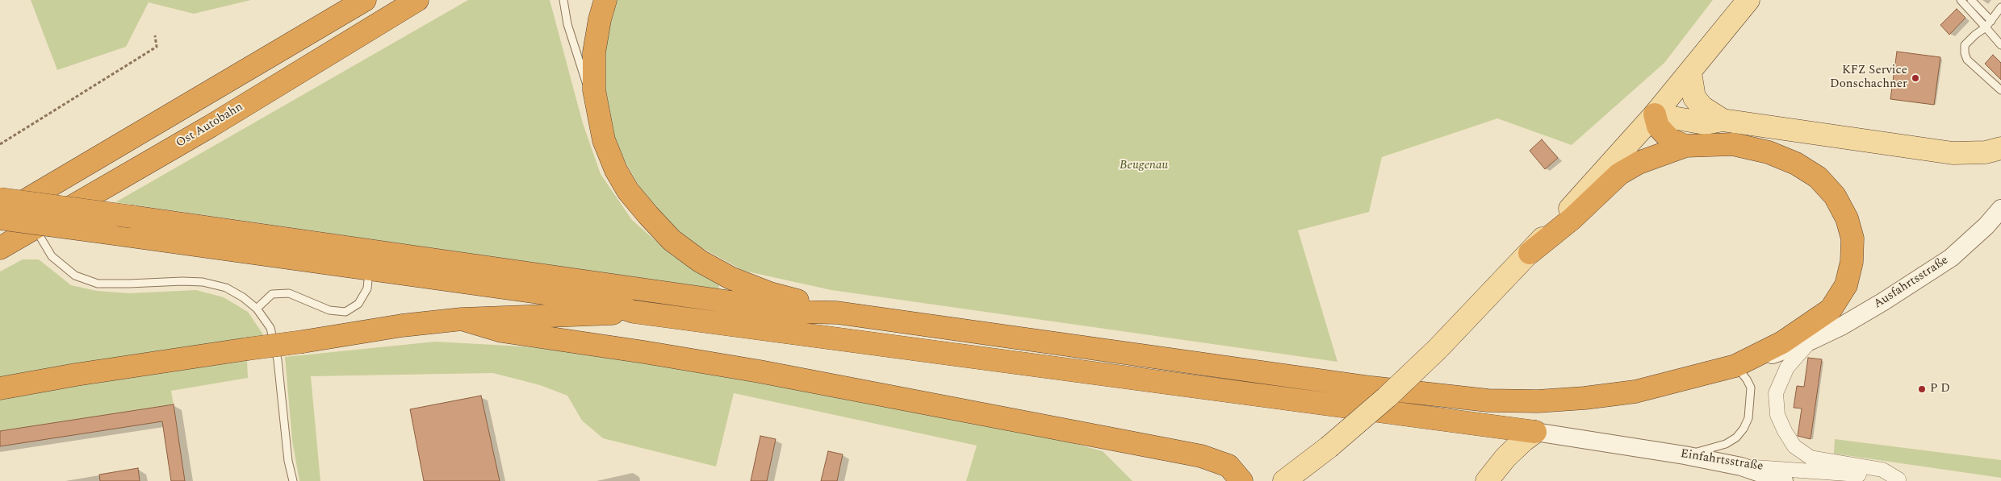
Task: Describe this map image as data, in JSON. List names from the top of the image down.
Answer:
{
  "streets": {
    "highway": ["Ost Autobahn"],
    "street": ["Ausfahrtsstraße", "Einfahrtsstraße"]
  },
  "parks": ["Beugenau"],
  "places": ["KFZ Service Donschachner", "P D"]
}
